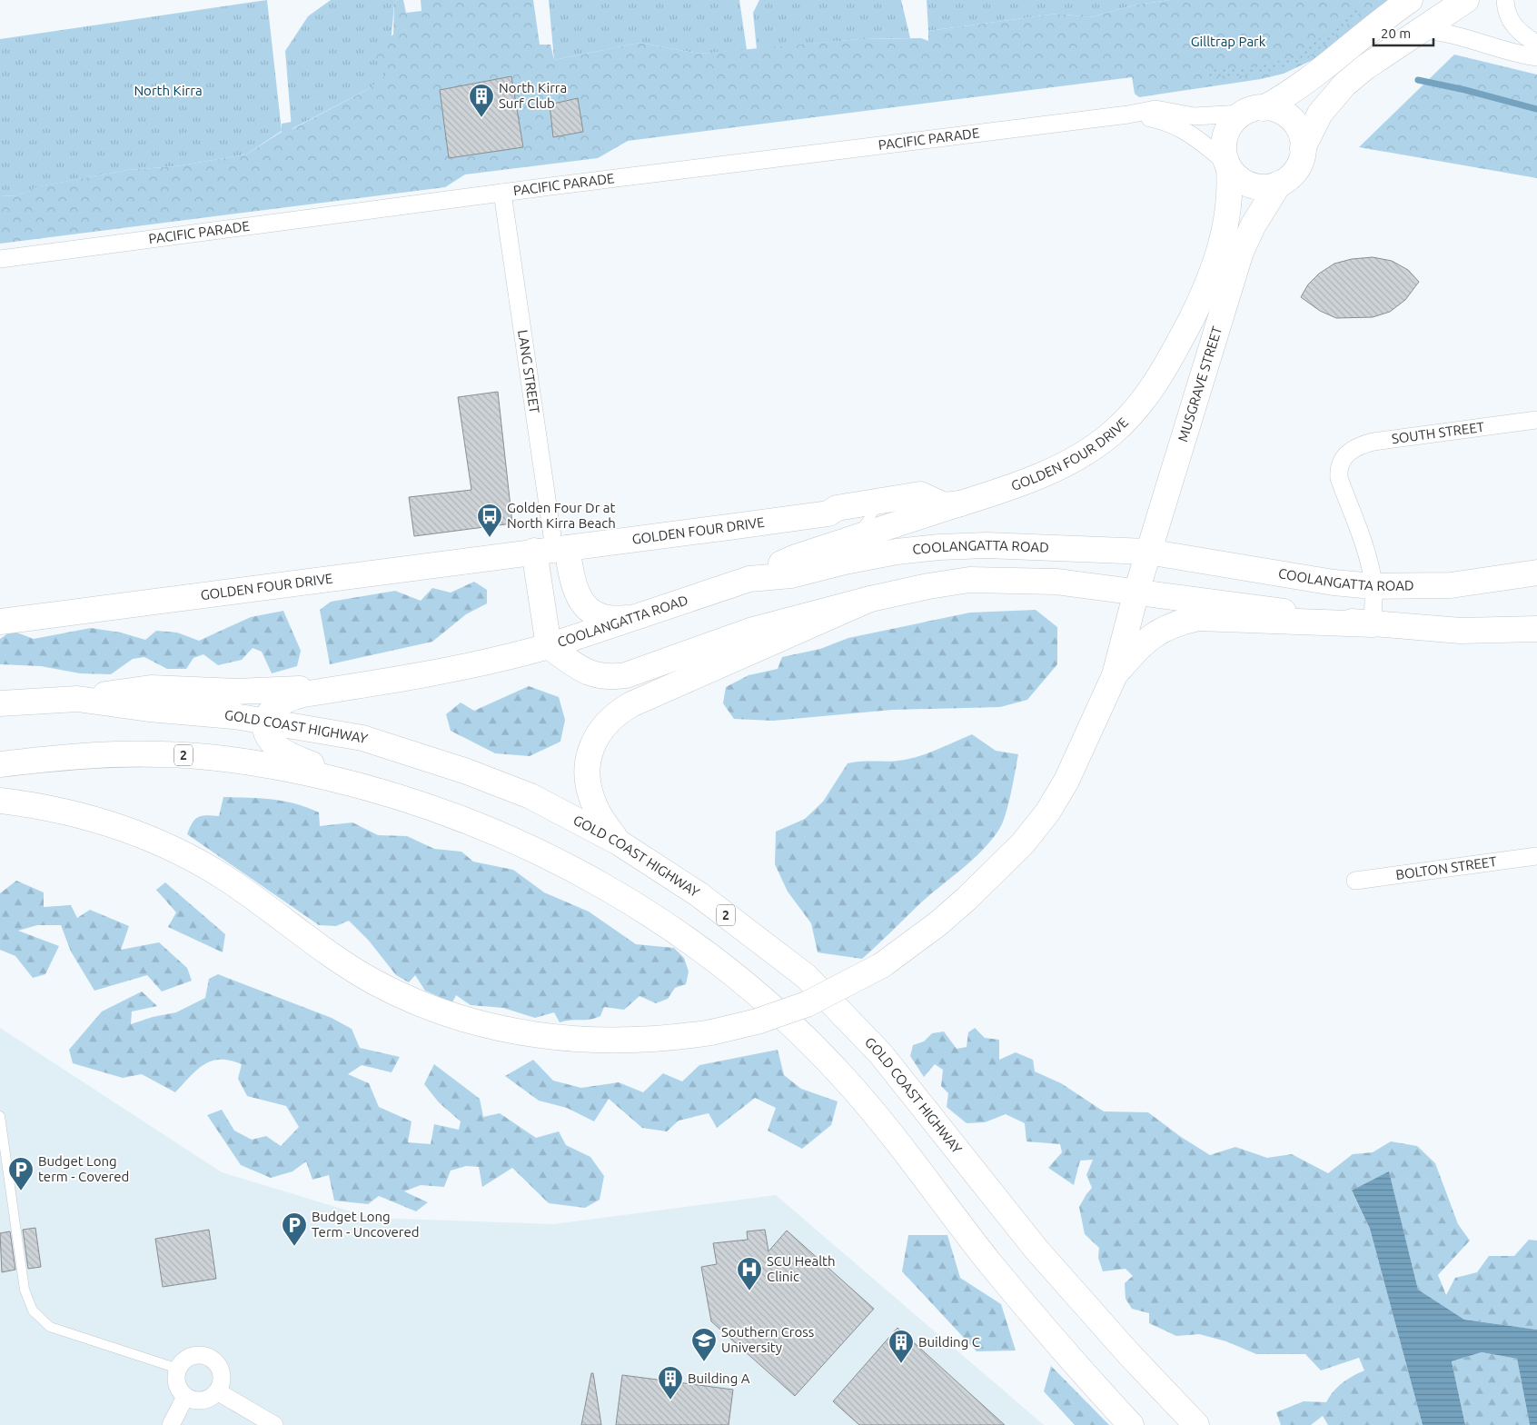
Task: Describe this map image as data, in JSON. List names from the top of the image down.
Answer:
{
  "streets": {
    "main road": [
      "MUSGRAVE STREET",
      "GOLDEN FOUR DRIVE",
      "COOLANGATTA ROAD",
      "GOLD COAST HIGHWAY",
      "2"
    ],
    "street": [
      "PACIFIC PARADE",
      "LANG STREET",
      "SOUTH STREET",
      "BOLTON STREET"
    ]
  },
  "crossings": [
    ["PACIFIC PARADE", "LANG STREET"],
    ["PACIFIC PARADE", "MUSGRAVE STREET"],
    ["PACIFIC PARADE", "GOLDEN FOUR DRIVE"],
    ["LANG STREET", "GOLDEN FOUR DRIVE"],
    ["MUSGRAVE STREET", "GOLDEN FOUR DRIVE"],
    ["MUSGRAVE STREET", "COOLANGATTA ROAD"],
    ["SOUTH STREET", "COOLANGATTA ROAD"],
    ["GOLDEN FOUR DRIVE", "COOLANGATTA ROAD"]
  ],
  "parks": ["Gilltrap Park", "North Kirra"],
  "places": {
    "building": ["North Kirra Surf Club", "Building C", "Building A"],
    "bus stop": ["Golden Four Dr at North Kirra Beach"],
    "parking": ["Budget Long term - Covered", "Budget Long Term - Uncovered"],
    "hospital": ["SCU Health Clinic"],
    "school or university": ["Southern Cross University"]
  },
  "scale_bar": "20 m"
}
